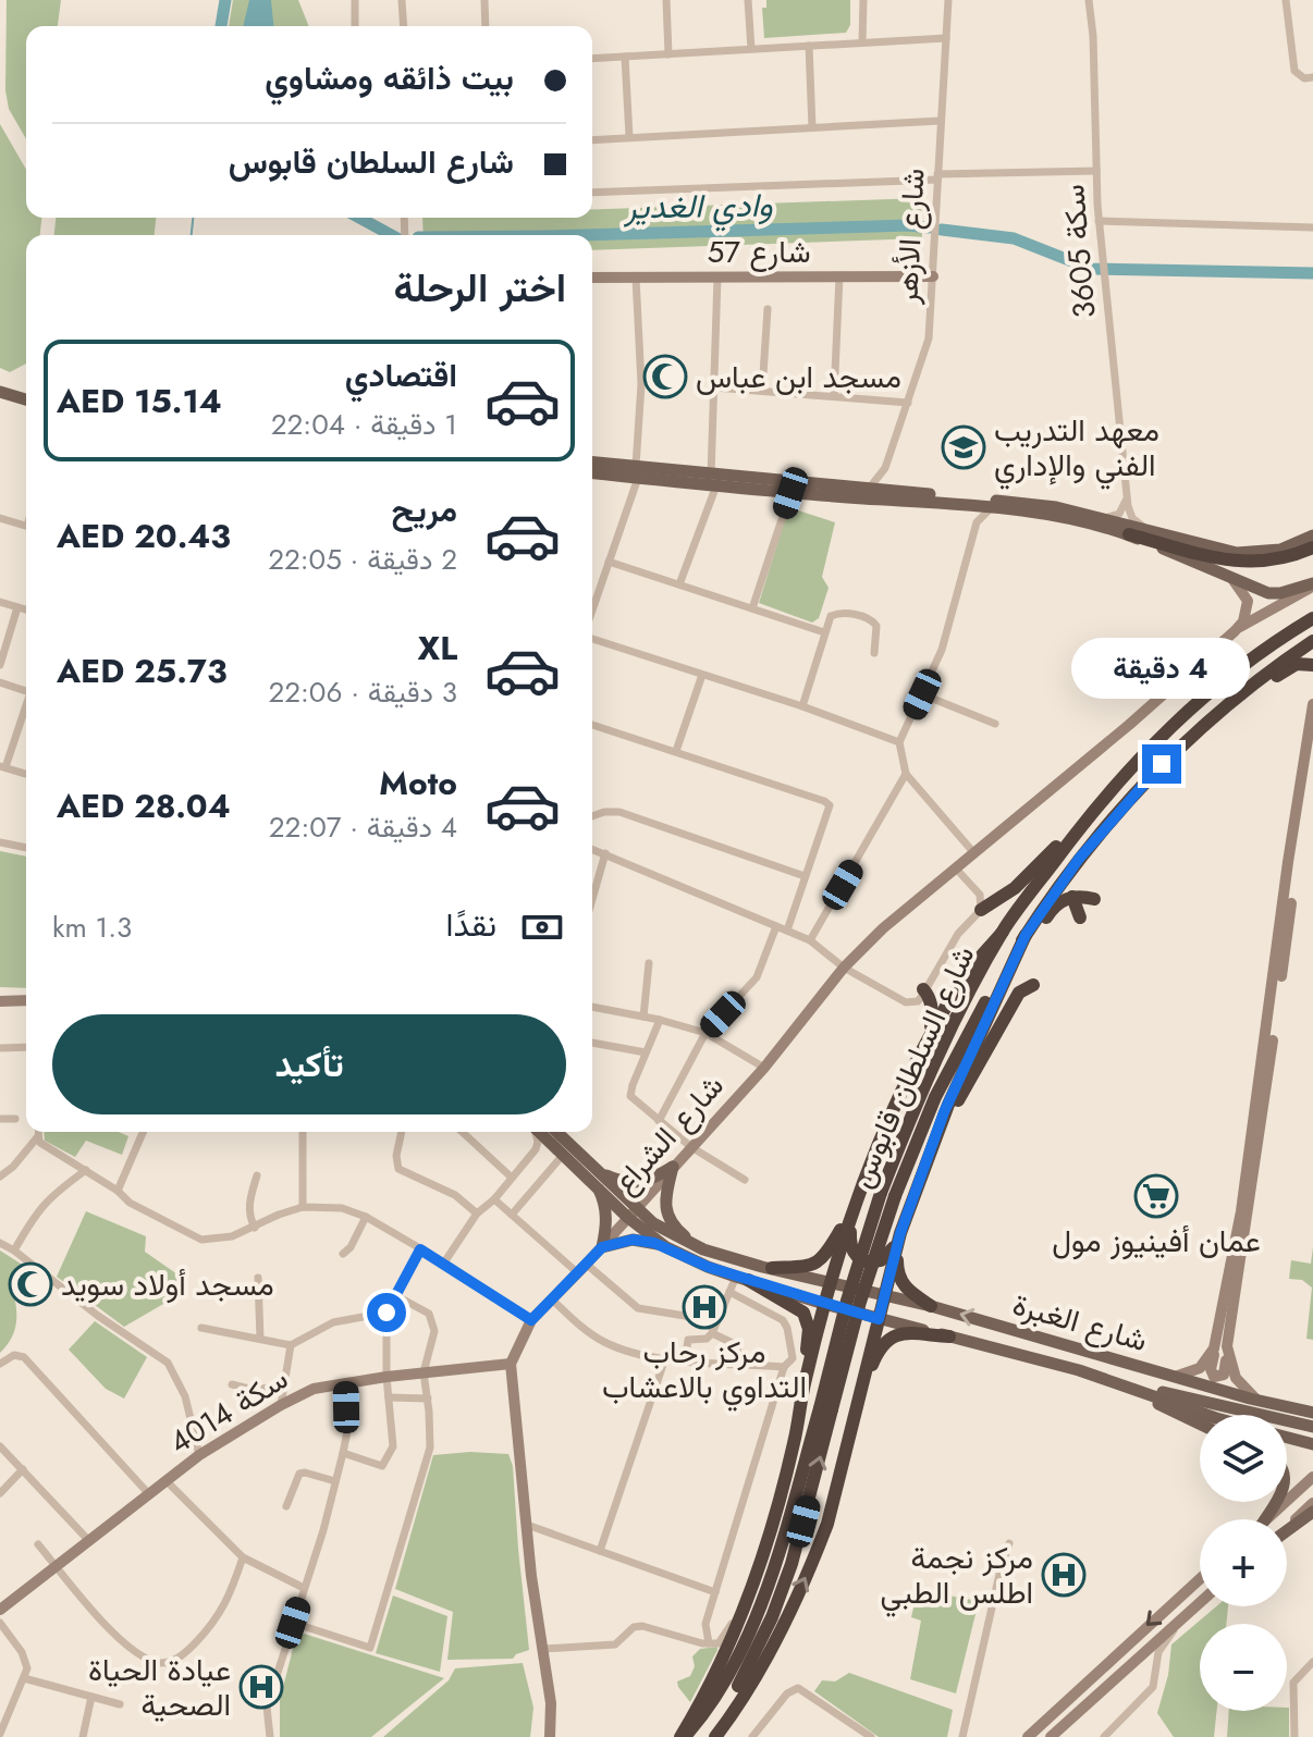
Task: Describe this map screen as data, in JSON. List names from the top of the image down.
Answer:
{
  "streets": {
    "highway": ["شارع السلطان قابوس"],
    "main road": ["شارع الغبرة"],
    "street": [
      "شارع الأزهر",
      "شارع 57",
      "سكة 3605",
      "شارع الشراع",
      "سكة 4014"
    ]
  },
  "crossings": [
    ["شارع الأزهر", "شارع 57"],
    ["شارع الشراع", "سكة 4014"]
  ],
  "water": ["وادي الغدير"],
  "places": {
    "mosque": ["مسجد ابن عباس", "مسجد أولاد سويد"],
    "school or university": ["معهد التدريب الفني والإداري"],
    "supermarket": ["عمان أفينيوز مول"],
    "hospital": ["مركز رحاب التداوي بالاعشاب", "مركز نجمة اطلس الطبي", "عيادة الحياة الصحية"]
  },
  "page": {
    "banner": ["بيت ذائقه ومشاوي", "شارع السلطان قابوس"],
    "heading": "اختر الرحلة",
    "list": [
      {
        "name": "اقتصادي",
        "note": "1 دقيقة · 22:04",
        "value": "AED 15.14"
      },
      {
        "name": "مريح",
        "note": "2 دقيقة · 22:05",
        "value": "AED 20.43"
      },
      {
        "name": "XL",
        "note": "3 دقيقة · 22:06",
        "value": "AED 25.73"
      },
      {
        "name": "Moto",
        "note": "4 دقيقة · 22:07",
        "value": "AED 28.04"
      }
    ],
    "bubble": "4 دقيقة",
    "pay": ["نقدًا", "1.3 km"],
    "buttons": "تأكيد",
    "map_buttons": ["+", "−"]
  }
}
